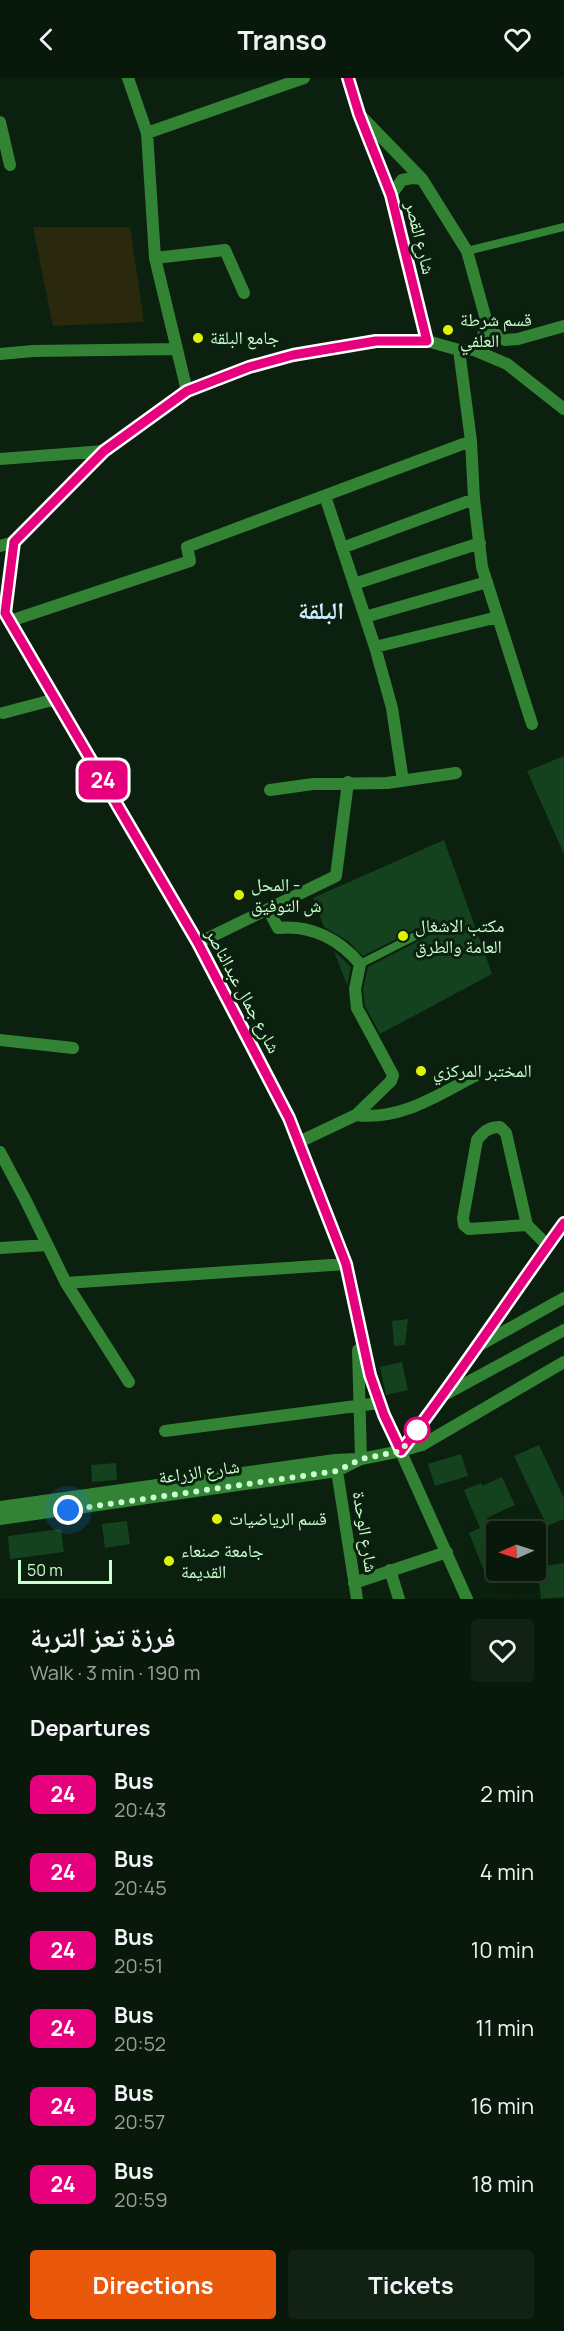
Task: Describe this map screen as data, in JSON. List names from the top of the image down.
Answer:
{
  "streets": {
    "street": [
      "شارع القصر",
      "شارع جمال عبدالناصر",
      "شارع الزراعة",
      "شارع الوحدة"
    ]
  },
  "crossings": [
    ["شارع جمال عبدالناصر", "شارع الزراعة"],
    ["شارع الزراعة", "شارع الوحدة"]
  ],
  "districts": ["البلقة"],
  "places": [
    "قسم شرطة العلفي",
    "جامع البلقة",
    "المحل - ش التوفيق",
    "مكتب الاشغال العامة والطرق",
    "المختبر المركزي",
    "قسم الرياضيات",
    "جامعة صنعاء القديمة"
  ],
  "lines": ["bus line 24"],
  "scale_bar": "50 m",
  "north": "left",
  "page": {
    "header": "Transo",
    "on_map": "24",
    "scale": "50 m",
    "heading": [
      ["فرزة تعز التربة", "Walk · 3 min · 190 m"],
      "Departures"
    ],
    "list": [
      {
        "mark": "24",
        "name": "Bus",
        "note": "20:43",
        "value": "2 min"
      },
      {
        "mark": "24",
        "name": "Bus",
        "note": "20:45",
        "value": "4 min"
      },
      {
        "mark": "24",
        "name": "Bus",
        "note": "20:51",
        "value": "10 min"
      },
      {
        "mark": "24",
        "name": "Bus",
        "note": "20:52",
        "value": "11 min"
      },
      {
        "mark": "24",
        "name": "Bus",
        "note": "20:57",
        "value": "16 min"
      },
      {
        "mark": "24",
        "name": "Bus",
        "note": "20:59",
        "value": "18 min"
      }
    ],
    "buttons": ["Directions", "Tickets"]
  }
}
